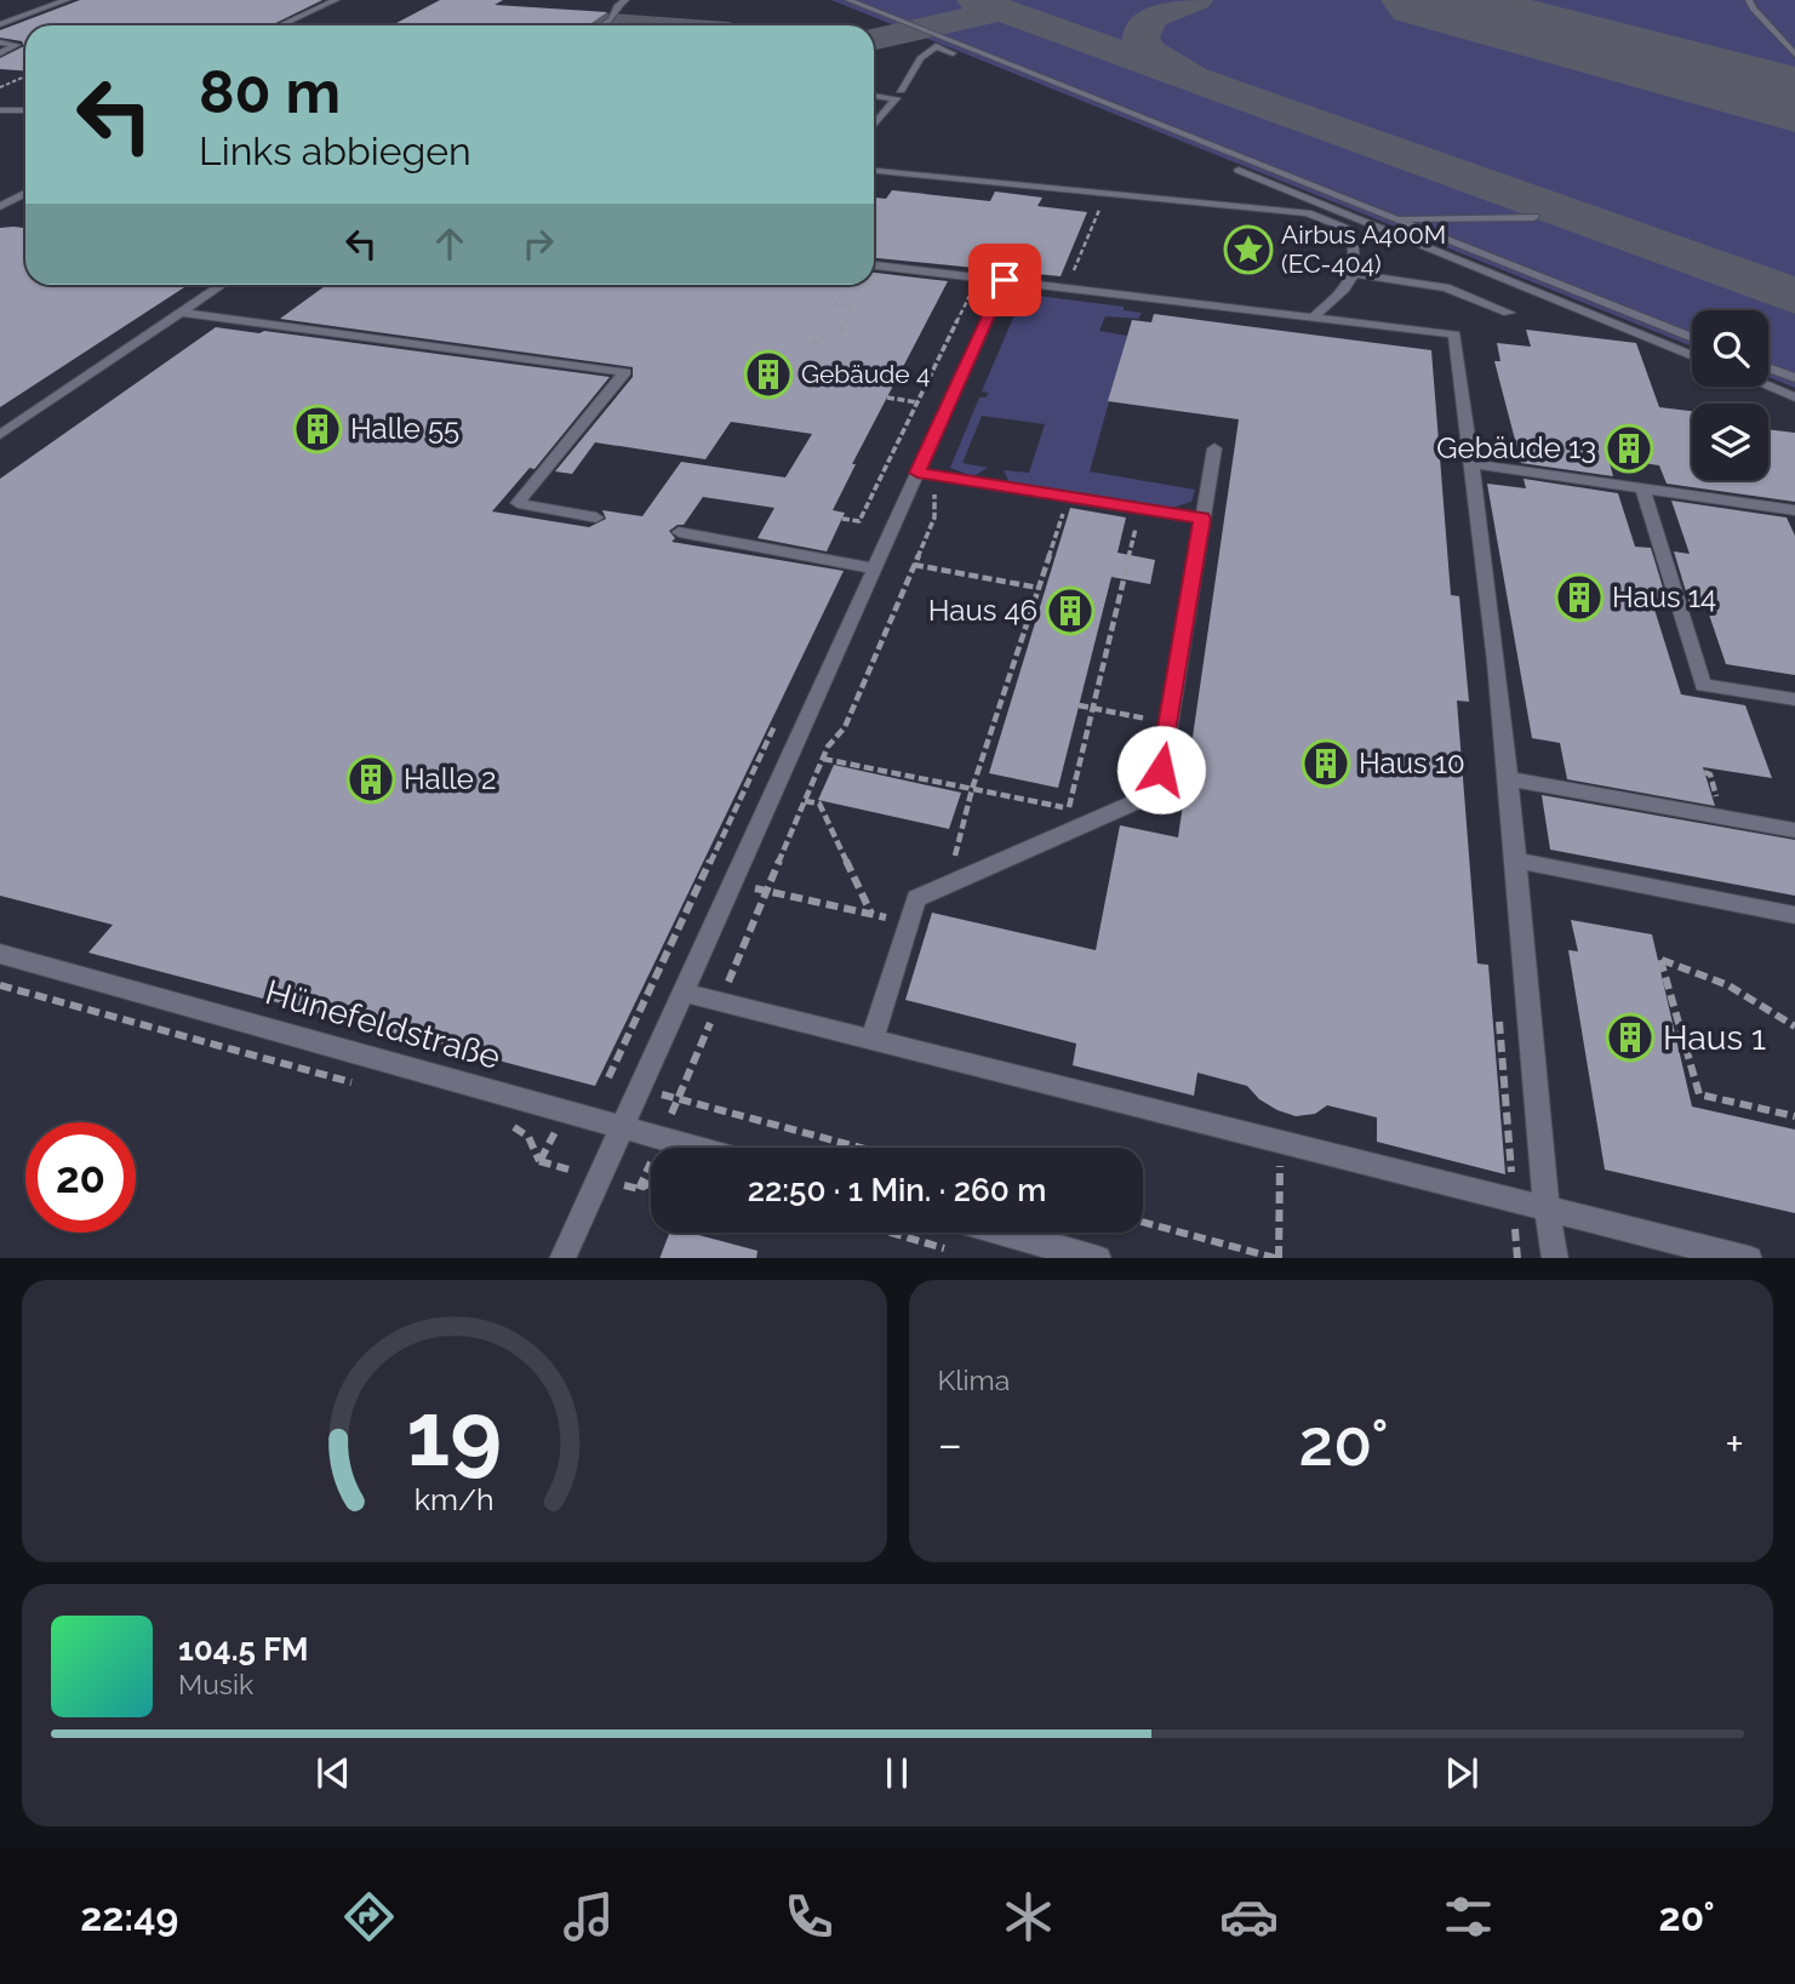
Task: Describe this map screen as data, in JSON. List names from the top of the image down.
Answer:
{
  "streets": {
    "lane": ["Hünefeldstraße"]
  },
  "places": {
    "place": ["Airbus A400M (EC-404)"],
    "building": [
      "Gebäude 4",
      "Halle 55",
      "Gebäude 13",
      "Haus 14",
      "Haus 46",
      "Haus 10",
      "Halle 2",
      "Haus 1"
    ]
  },
  "page": {
    "turn": ["80 m", "Links abbiegen"],
    "limit": "20",
    "trip": "22:50 · 1 Min. · 260 m",
    "tile": "Klima",
    "heat": ["−", "20°", "+"],
    "song": ["104.5 FM", "Musik"],
    "tabs": ["22:49", "20°"],
    "gauge": ["19", "km/h"]
  }
}
